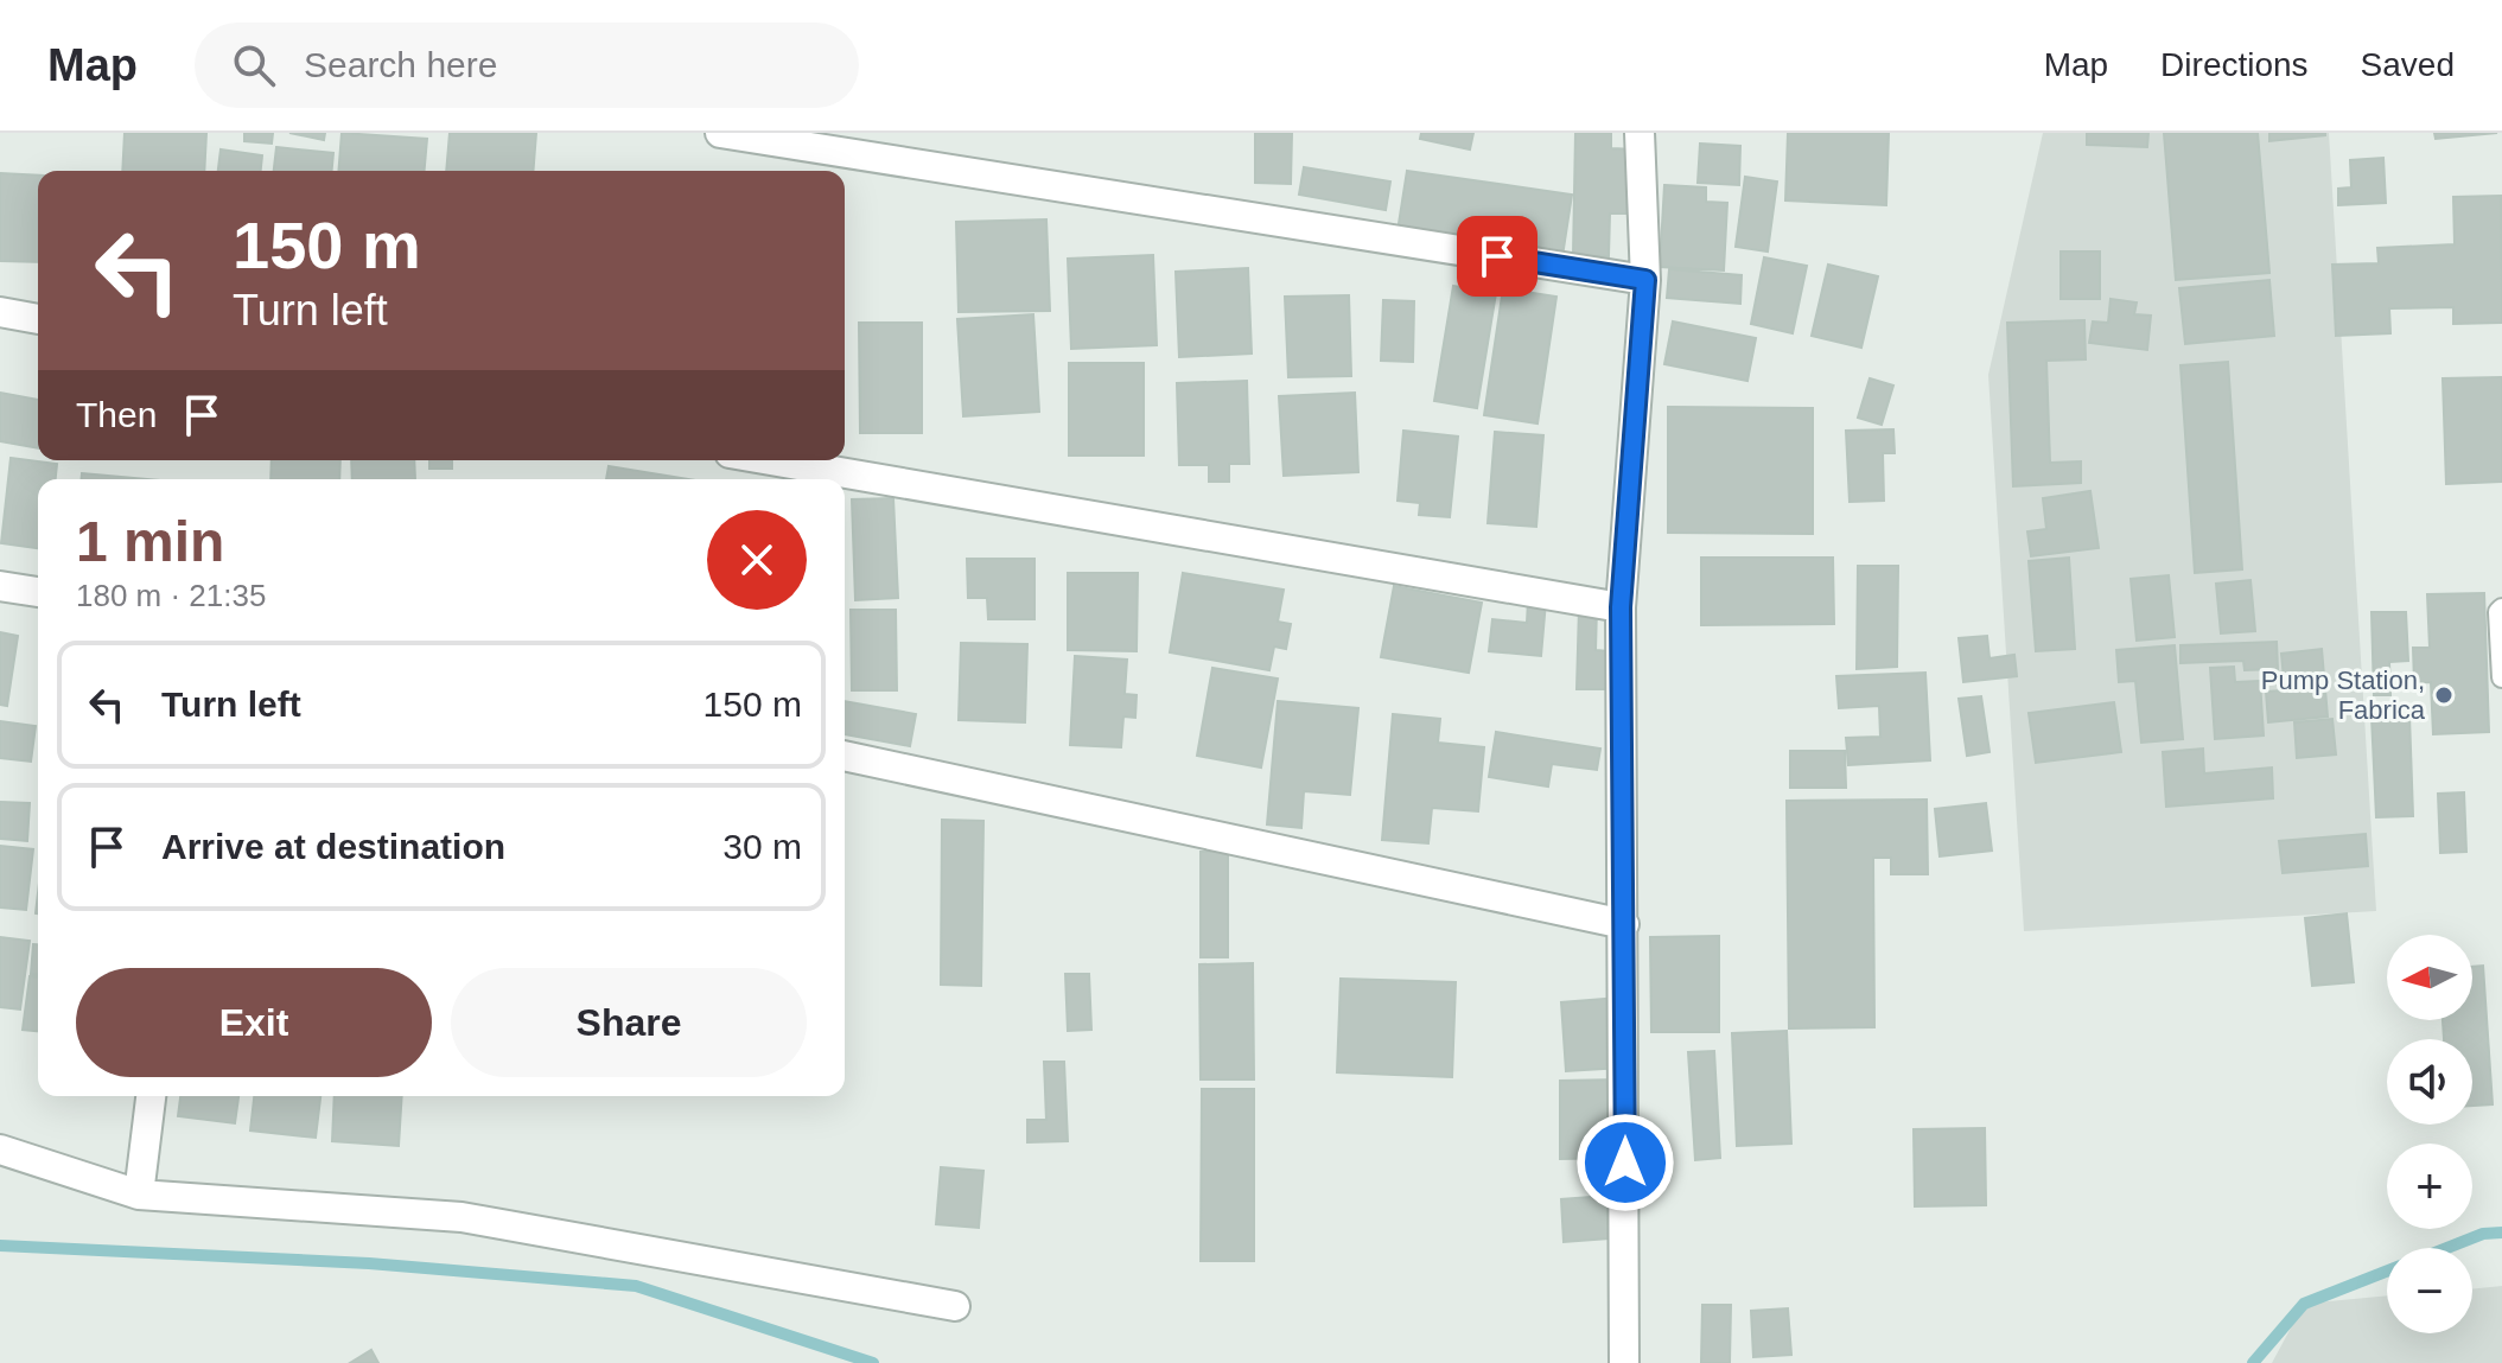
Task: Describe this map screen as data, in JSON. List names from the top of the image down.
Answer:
{
  "places": ["Pump Station, Fabrica"],
  "north": "left",
  "page": {
    "header": "Map",
    "search": "Search here",
    "nav": ["Map", "Directions", "Saved"],
    "turn": ["150 m", "Turn left"],
    "then": "Then",
    "heading": ["1 min", "180 m · 21:35"],
    "list": [
      {
        "name": "Turn left",
        "value": "150 m"
      },
      {
        "name": "Arrive at destination",
        "value": "30 m"
      }
    ],
    "map_buttons": ["+", "−"],
    "buttons": ["Exit", "Share"]
  }
}
